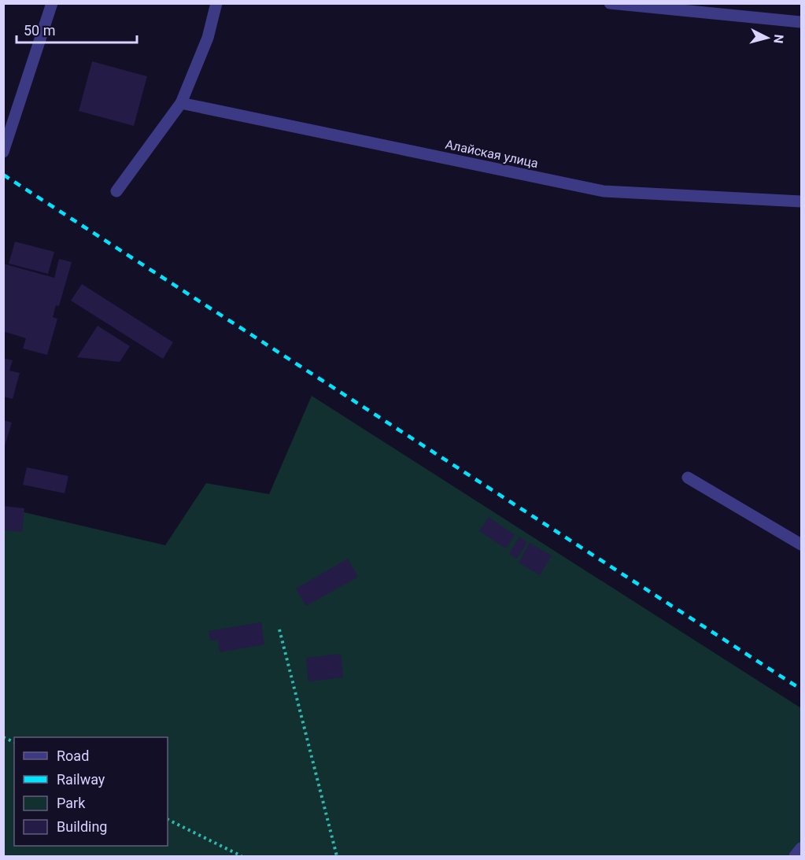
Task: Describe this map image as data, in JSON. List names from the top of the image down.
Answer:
{
  "streets": {
    "street": ["Алайская улица"]
  },
  "legend": [
    "Road",
    "Railway",
    "Park",
    "Building"
  ],
  "scale_bar": "50 m",
  "north": "right"
}
